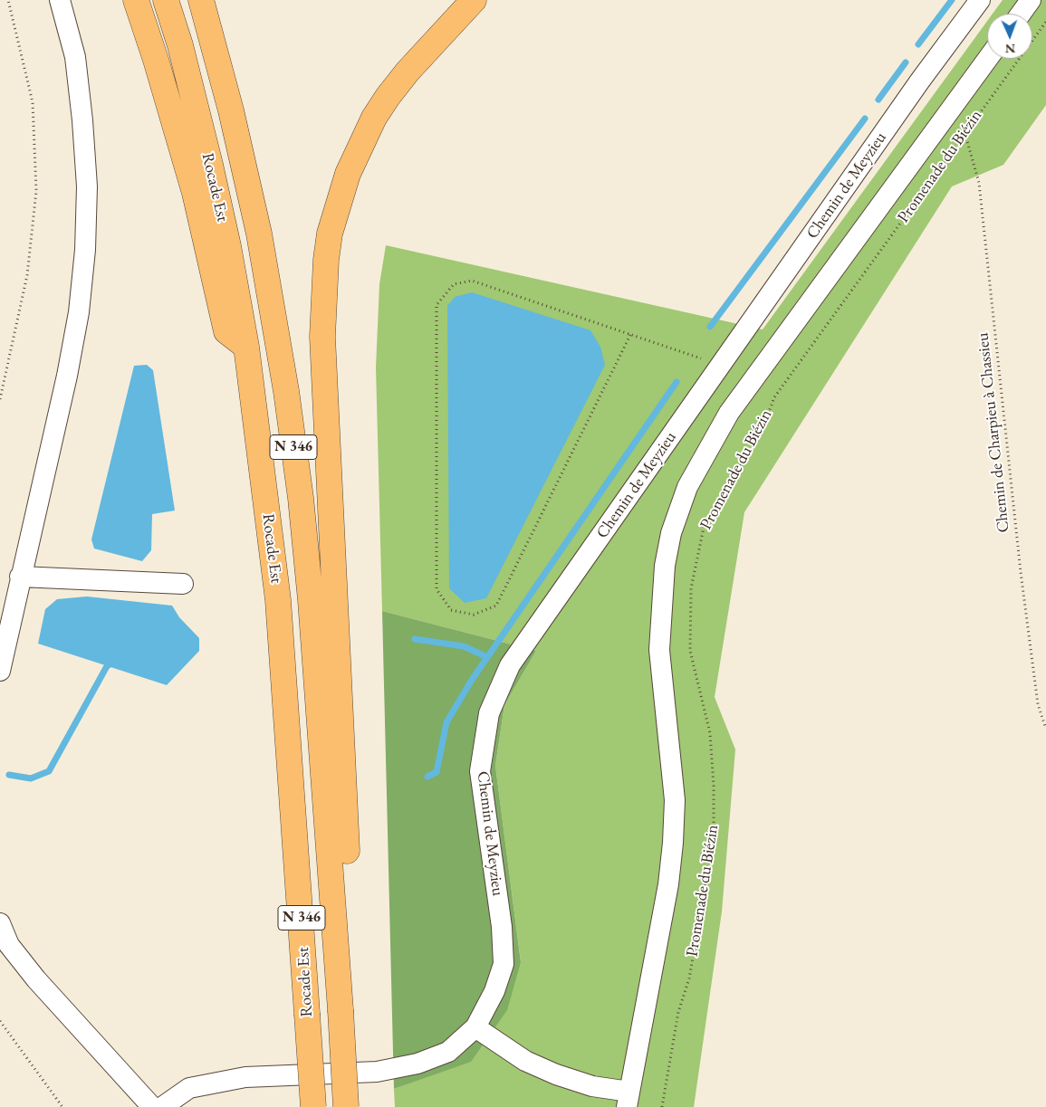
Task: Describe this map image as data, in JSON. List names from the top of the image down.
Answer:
{
  "streets": {
    "highway": ["Rocade Est", "N 346"],
    "street": ["Promenade du Biézin", "Chemin de Meyzieu"],
    "path": ["Chemin de Charpieu à Chassieu"]
  },
  "crossings": [
    ["Promenade du Biézin", "Chemin de Charpieu à Chassieu"]
  ],
  "north": "bottom"
}
